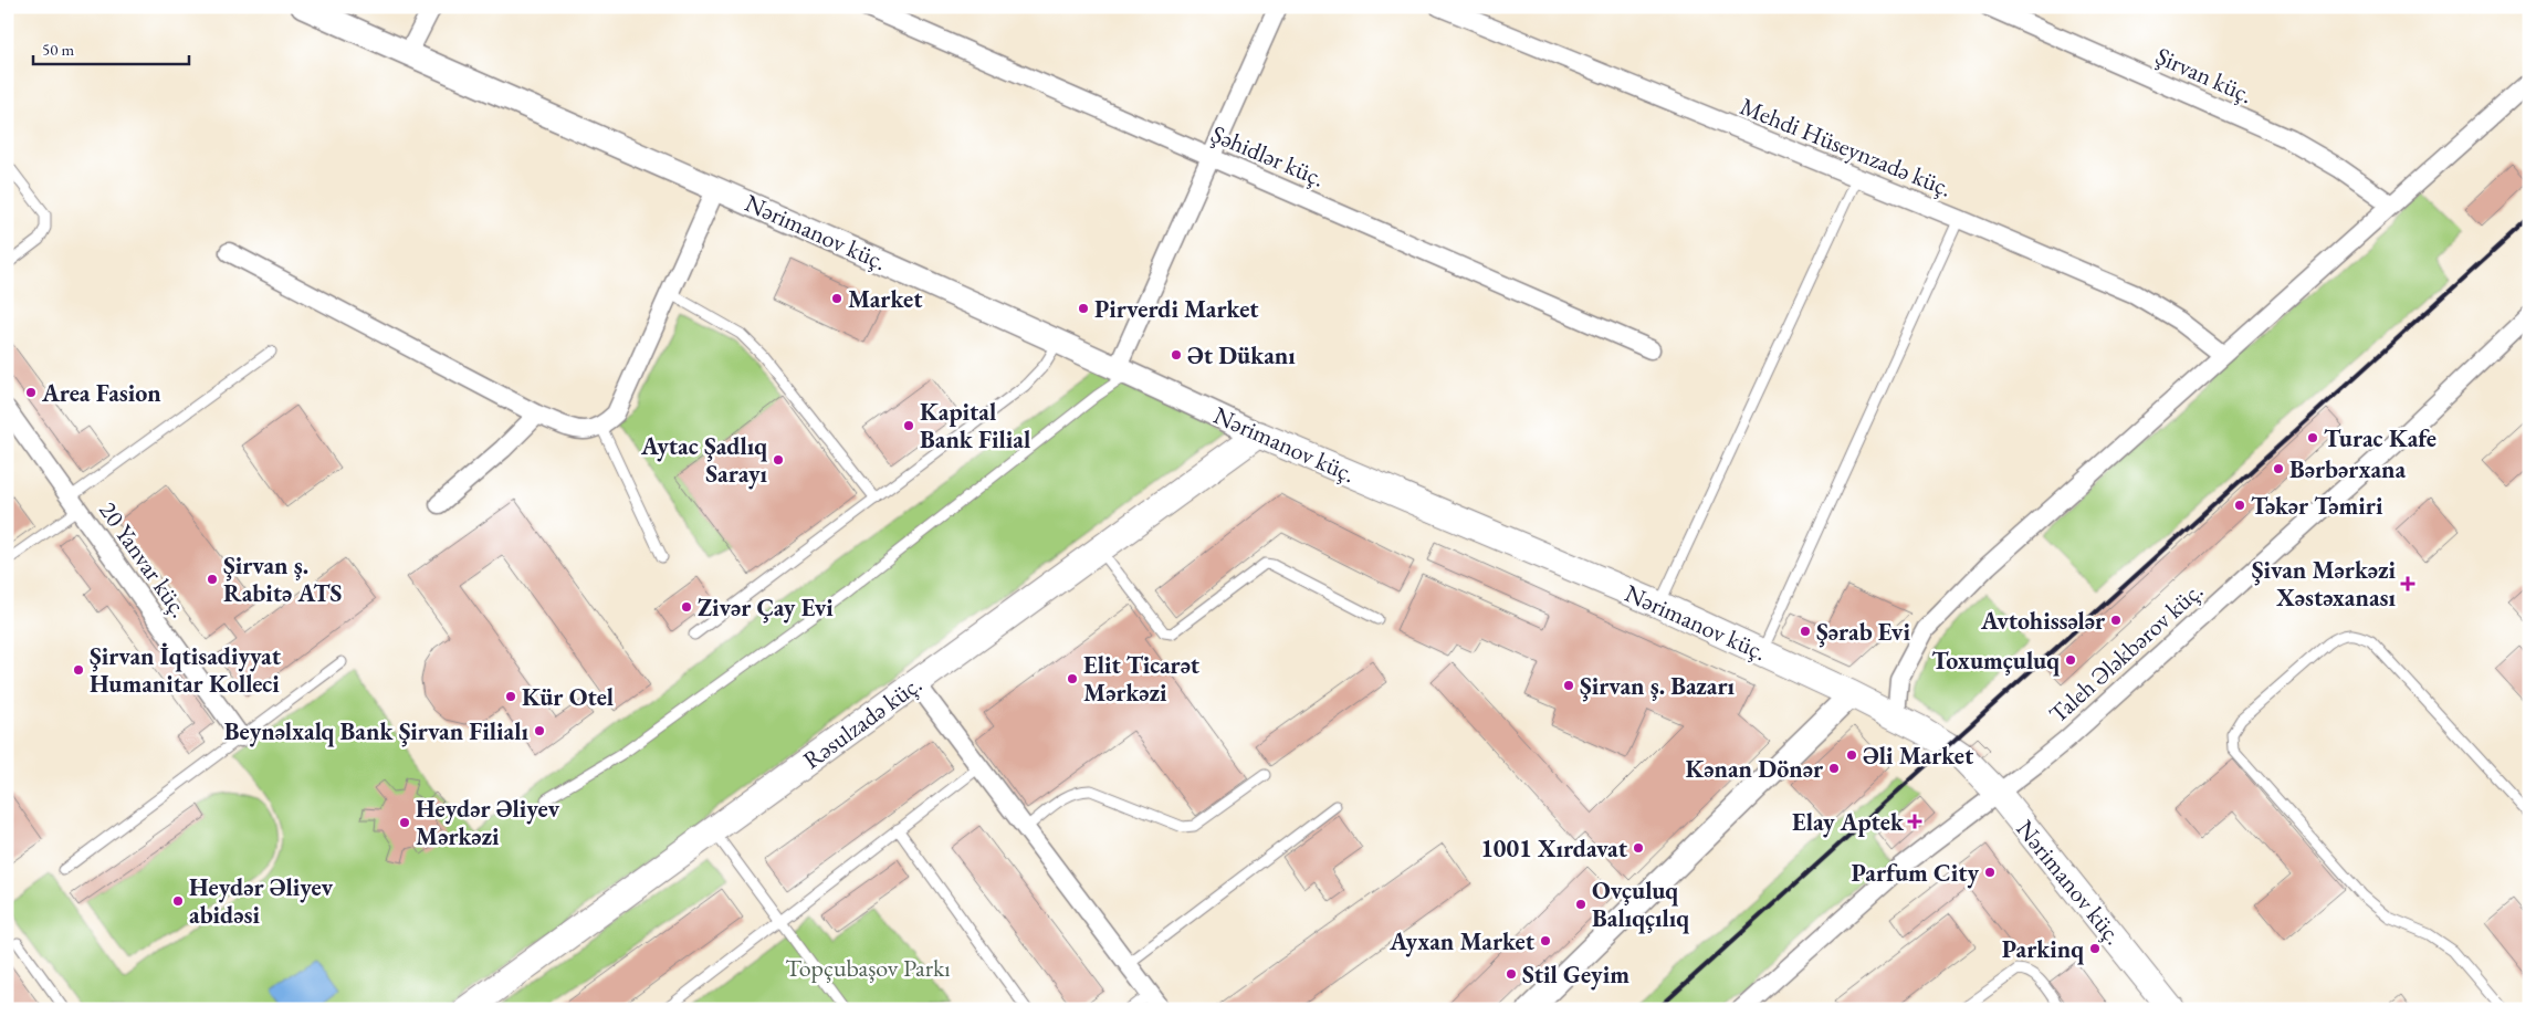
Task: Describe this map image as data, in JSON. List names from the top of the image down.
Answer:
{
  "streets": {
    "main road": ["Nərimanov küç.", "Rəsulzadə küç."],
    "street": [
      "Şirvan küç.",
      "Mehdi Hüseynzadə küç.",
      "Şəhidlər küç.",
      "20 Yanvar küç.",
      "Taleh Ələkbərov küç."
    ]
  },
  "crossings": [
    ["Nərimanov küç.", "Taleh Ələkbərov küç."],
    ["Nərimanov küç.", "Rəsulzadə küç."]
  ],
  "parks": ["Topçubaşov Parkı"],
  "places": {
    "other": [
      "Market",
      "Pirverdi Market",
      "Ət Dükanı",
      "Area Fasion",
      "Kapital Bank Filial",
      "Turac Kafe",
      "Aytac Şadlıq Sarayı",
      "Bərbərxana",
      "Təkər Təmiri",
      "Şirvan ş. Rabitə ATS",
      "Zivər Çay Evi",
      "Avtohissələr",
      "Şərab Evi",
      "Toxumçuluq",
      "Şirvan İqtisadiyyat Humanitar Kolleci",
      "Elit Ticarət Mərkəzi",
      "Şirvan ş. Bazarı",
      "Kür Otel",
      "Beynəlxalq Bank Şirvan Filialı",
      "Əli Market",
      "Kənan Dönər",
      "Heydər Əliyev Mərkəzi",
      "1001 Xırdavat",
      "Parfum City",
      "Heydər Əliyev abidəsi",
      "Ovçuluq Balıqçılıq",
      "Ayxan Market",
      "Parkinq",
      "Stil Geyim"
    ],
    "health": ["Şivan Mərkəzi Xəstəxanası", "Elay Aptek"]
  },
  "scale_bar": "50 m"
}
